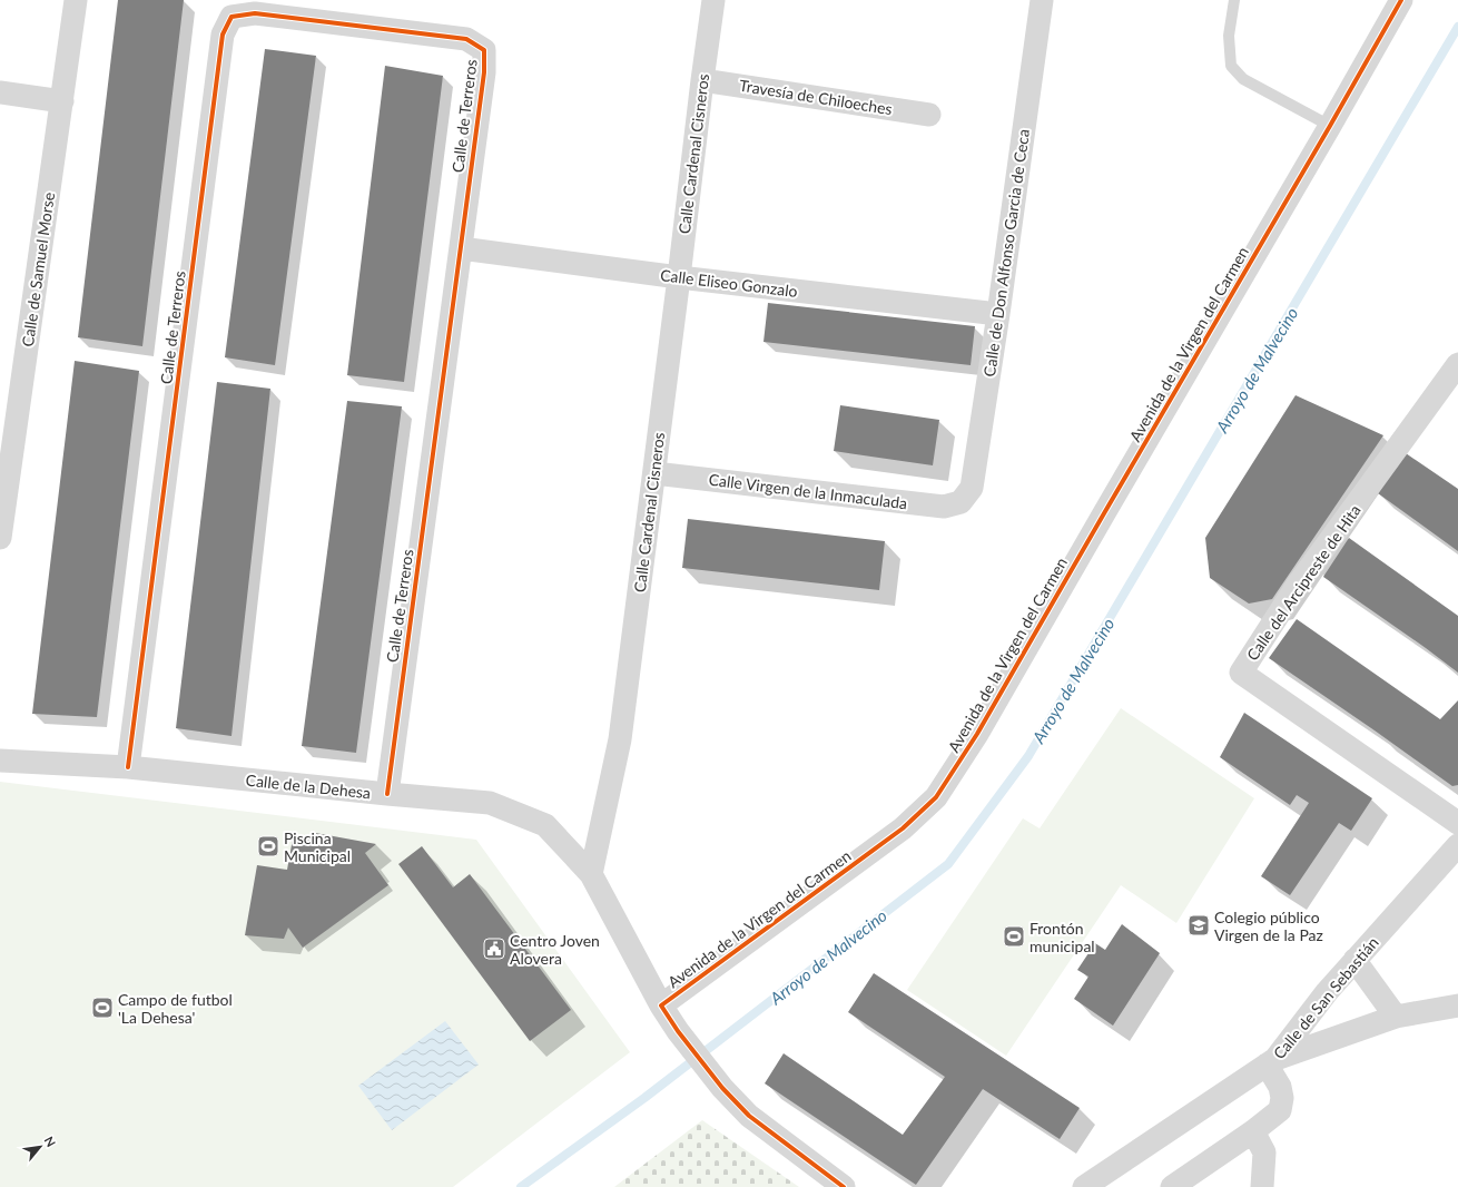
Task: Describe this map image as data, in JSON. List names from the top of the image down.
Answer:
{
  "streets": {
    "street": [
      "Travesía de Chiloeches",
      "Calle de Terreros",
      "Calle Cardenal Cisneros",
      "Calle de Don Alfonso Garcia de Ceca",
      "Calle de Samuel Morse",
      "Calle Eliseo Gonzalo",
      "Avenida de la Virgen del Carmen",
      "Calle Virgen de la Inmaculada",
      "Calle del Arcipreste de Hita",
      "Calle de la Dehesa",
      "Calle de San Sebastián"
    ]
  },
  "crossings": [
    ["Travesía de Chiloeches", "Calle Cardenal Cisneros"],
    ["Calle de Terreros", "Calle Eliseo Gonzalo"],
    ["Calle de Terreros", "Calle de la Dehesa"],
    ["Calle Cardenal Cisneros", "Calle Eliseo Gonzalo"],
    ["Calle Cardenal Cisneros", "Calle Virgen de la Inmaculada"],
    ["Calle Cardenal Cisneros", "Calle de la Dehesa"],
    ["Calle de Don Alfonso Garcia de Ceca", "Calle Eliseo Gonzalo"],
    ["Calle de Don Alfonso Garcia de Ceca", "Calle Virgen de la Inmaculada"]
  ],
  "water": ["Arroyo de Malvecino"],
  "places": {
    "sports": ["Piscina Municipal", "Frontón municipal", "Campo de futbol 'La Dehesa'"],
    "school or university": ["Colegio público Virgen de la Paz"],
    "public building": ["Centro Joven Alovera"]
  },
  "north": "top right"
}
